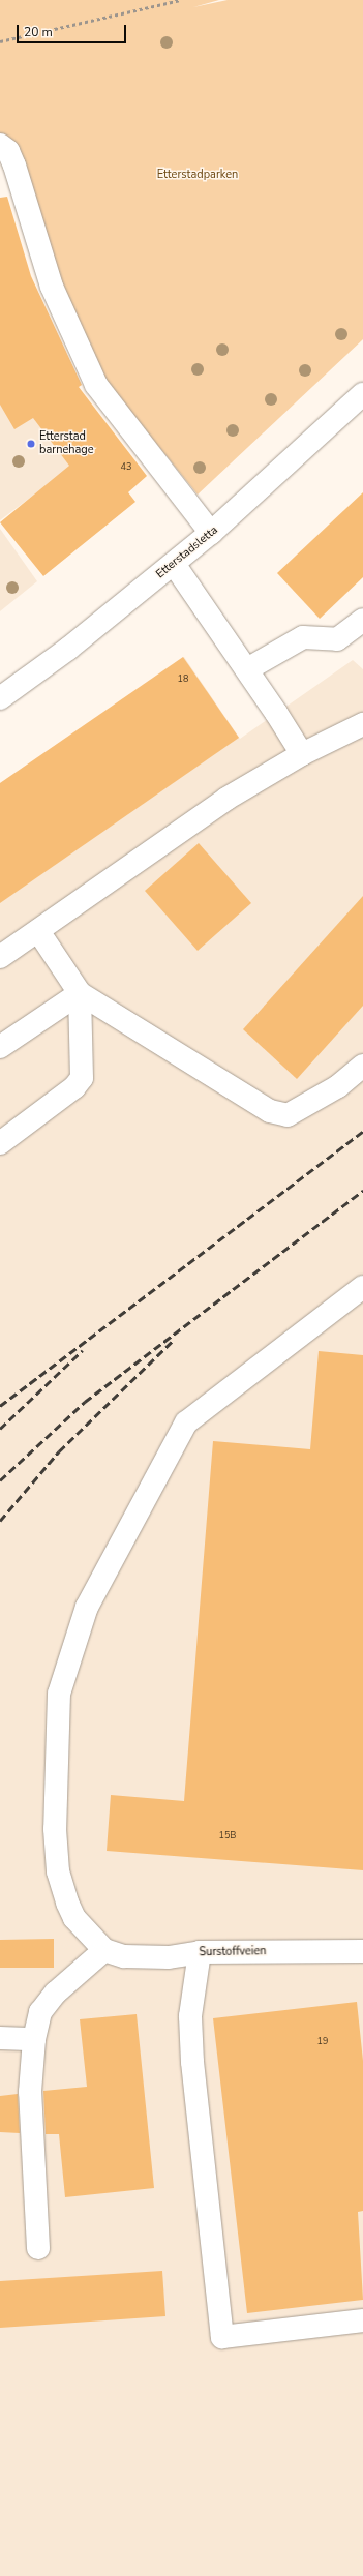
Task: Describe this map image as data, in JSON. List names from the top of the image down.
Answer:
{
  "streets": {
    "street": ["Etterstadsletta", "Surstoffveien"]
  },
  "parks": ["Etterstadparken"],
  "places": ["Etterstad barnehage"],
  "house_numbers": [
    "43",
    "18",
    "15B",
    "19"
  ],
  "scale_bar": "20 m"
}
